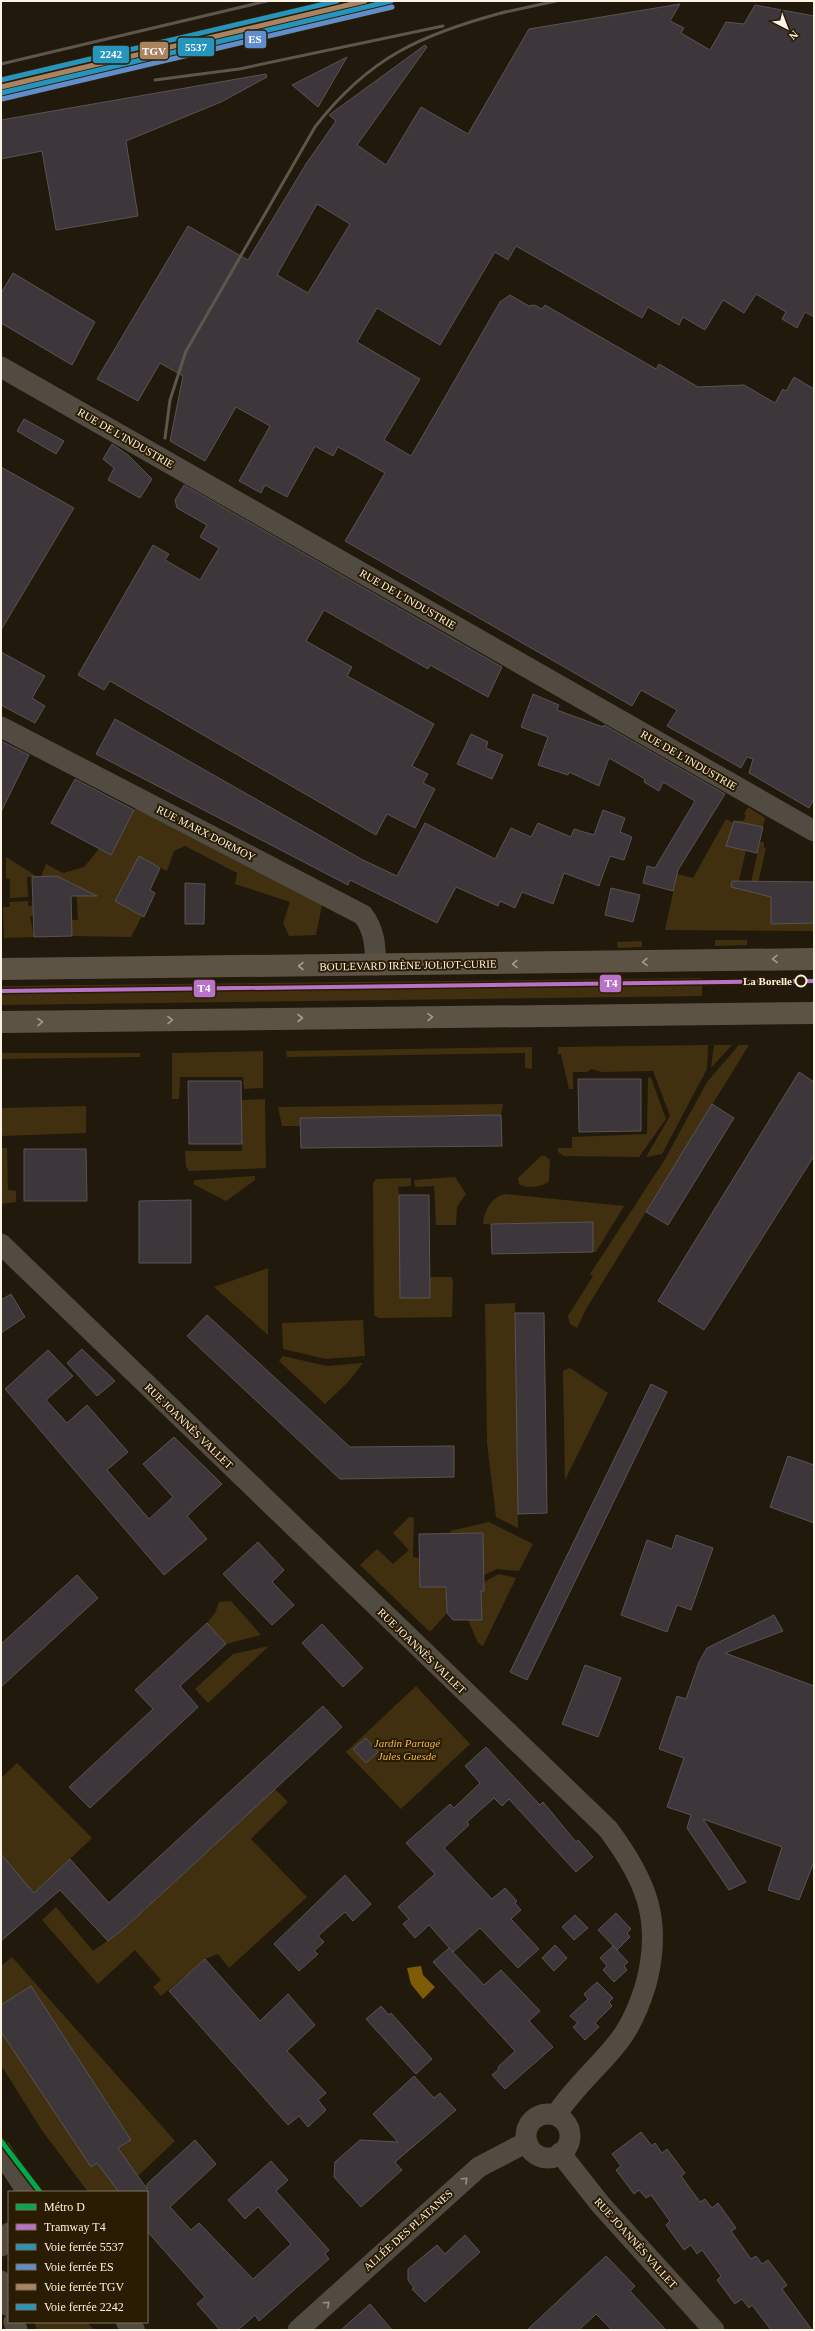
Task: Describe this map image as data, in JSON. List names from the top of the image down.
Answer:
{
  "streets": {
    "main road": ["BOULEVARD IRÈNE JOLIOT-CURIE"],
    "street": [
      "RUE DE L'INDUSTRIE",
      "RUE MARX DORMOY",
      "RUE JOANNÈS VALLET",
      "ALLÉE DES PLATANES"
    ]
  },
  "crossings": [
    ["RUE MARX DORMOY", "BOULEVARD IRÈNE JOLIOT-CURIE"],
    ["RUE JOANNÈS VALLET", "ALLÉE DES PLATANES"]
  ],
  "one_way": ["ALLÉE DES PLATANES"],
  "parks": ["Jardin Partagé Jules Guesde"],
  "places": ["La Borelle"],
  "lines": [
    "rail line 5537",
    "rail line TGV",
    "rail line 2242",
    "rail line ES",
    "tram line T4",
    "metro line D"
  ],
  "legend": [
    "Métro D",
    "Tramway T4",
    "Voie ferrée 5537",
    "Voie ferrée ES",
    "Voie ferrée TGV",
    "Voie ferrée 2242"
  ],
  "north": "bottom right"
}
